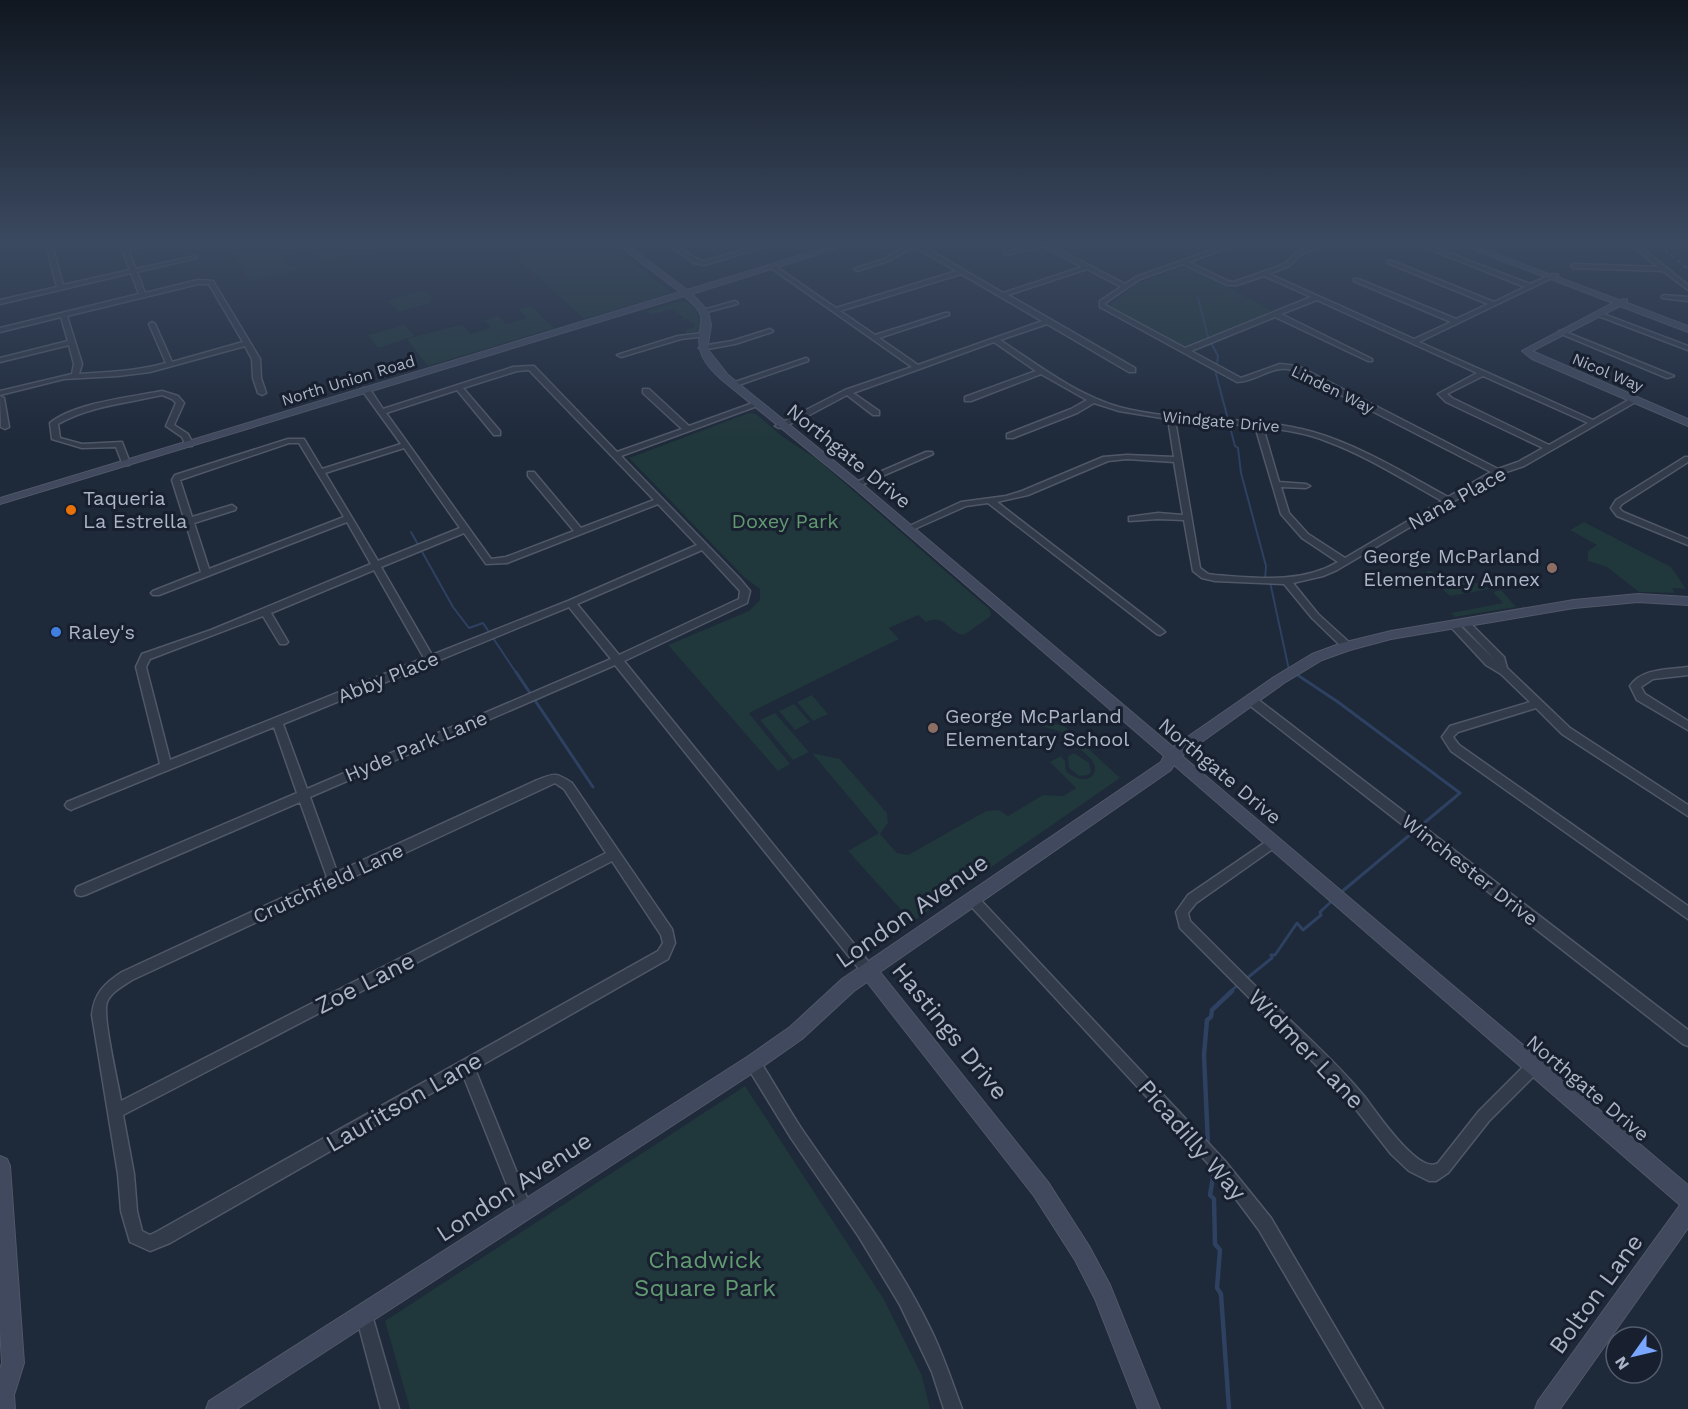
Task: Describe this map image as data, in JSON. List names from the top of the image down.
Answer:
{
  "streets": {
    "street": [
      "Nicol Way",
      "North Union Road",
      "Linden Way",
      "Windgate Drive",
      "Northgate Drive",
      "Nana Place",
      "Abby Place",
      "Hyde Park Lane",
      "Winchester Drive",
      "Crutchfield Lane",
      "London Avenue",
      "Zoe Lane",
      "Hastings Drive",
      "Widmer Lane",
      "Lauritson Lane",
      "Picadilly Way",
      "Bolton Lane"
    ]
  },
  "crossings": [
    ["Nicol Way", "Nana Place"],
    ["Linden Way", "Nana Place"],
    ["Windgate Drive", "Nana Place"],
    ["Northgate Drive", "London Avenue"],
    ["Northgate Drive", "Widmer Lane"],
    ["Abby Place", "Hyde Park Lane"],
    ["Abby Place", "Hastings Drive"],
    ["Hyde Park Lane", "Hastings Drive"],
    ["Winchester Drive", "London Avenue"],
    ["Crutchfield Lane", "Zoe Lane"],
    ["Crutchfield Lane", "Lauritson Lane"],
    ["London Avenue", "Hastings Drive"],
    ["London Avenue", "Picadilly Way"],
    ["Zoe Lane", "Lauritson Lane"]
  ],
  "parks": ["Doxey Park", "Chadwick Square Park"],
  "places": [
    "Taqueria La Estrella",
    "George McParland Elementary Annex",
    "Raley's",
    "George McParland Elementary School"
  ],
  "north": "bottom left"
}
